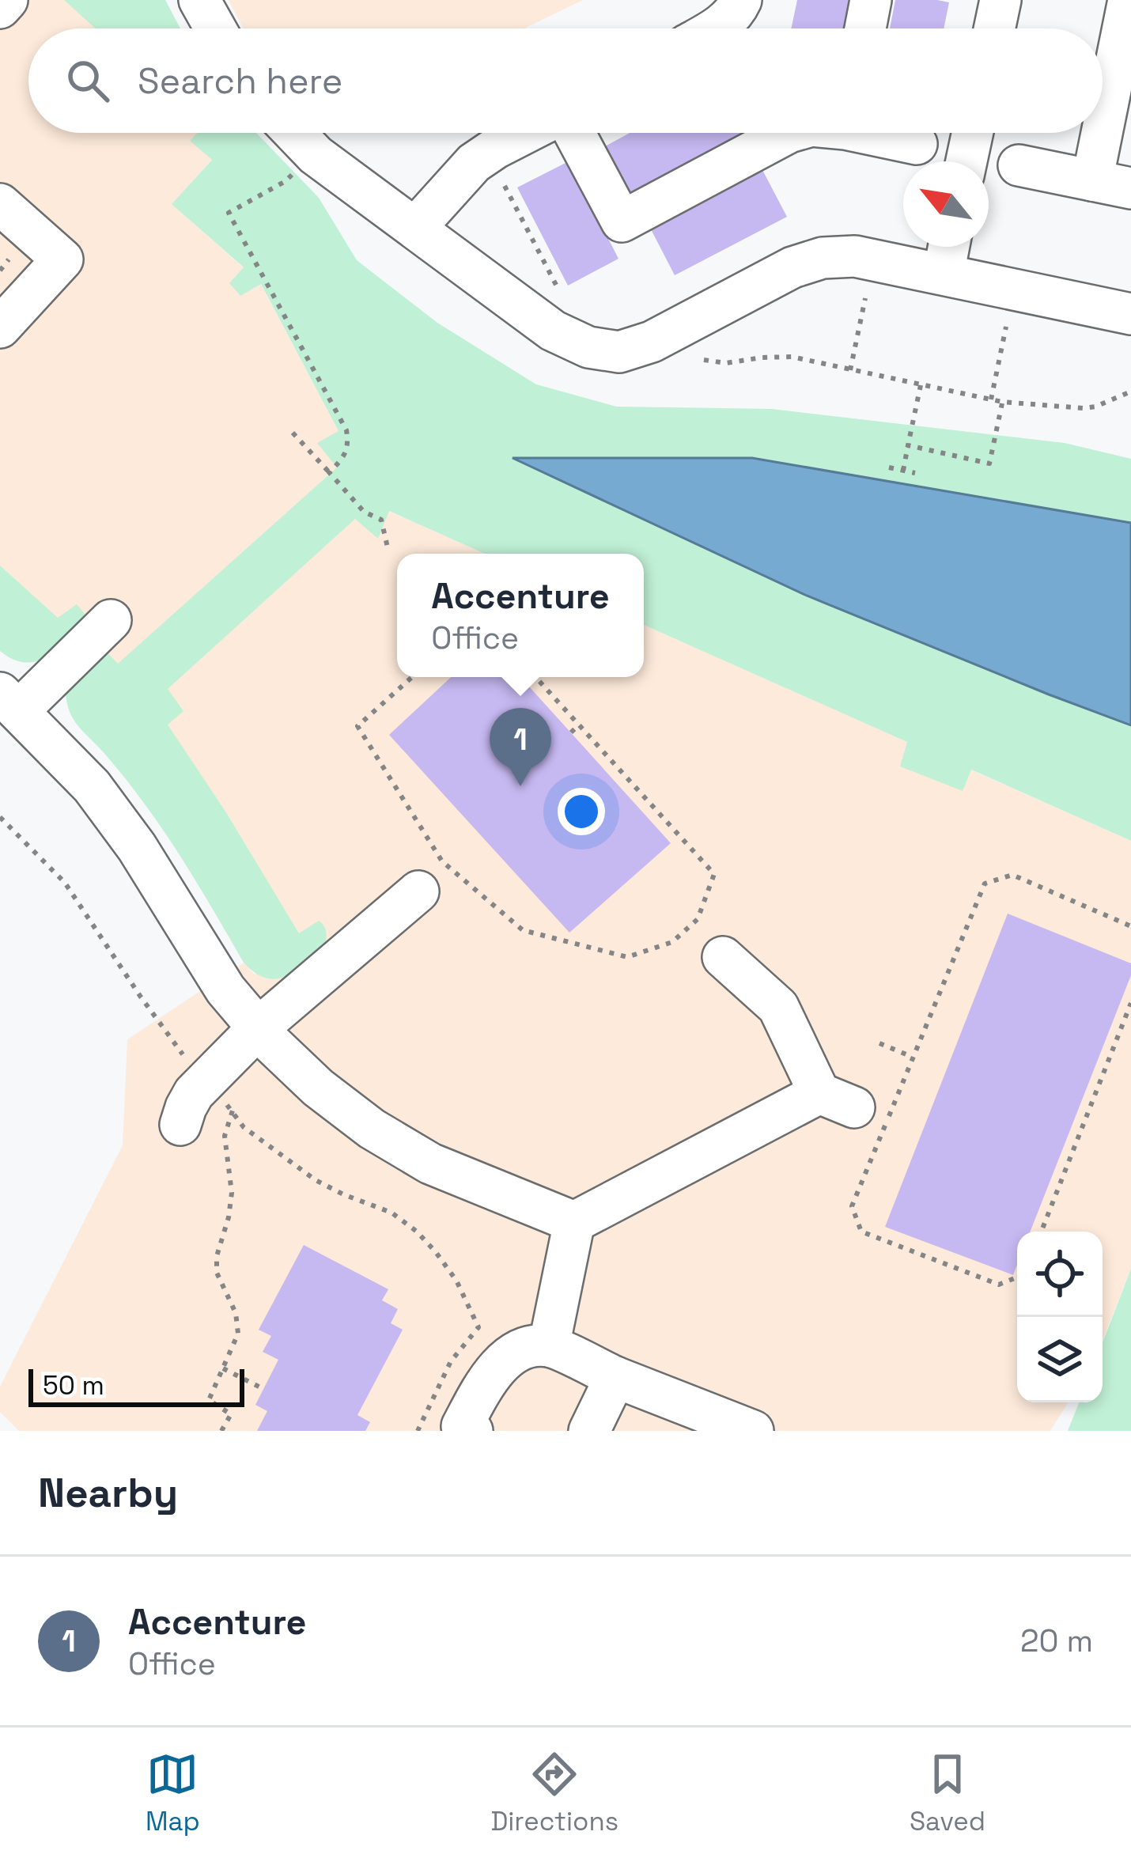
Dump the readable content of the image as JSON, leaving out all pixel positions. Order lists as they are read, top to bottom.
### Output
{
  "scale_bar": "50 m",
  "north": "top left",
  "page": {
    "search": "Search here",
    "popup": ["Accenture", "Office"],
    "pins": "1",
    "scale": "50 m",
    "heading": "Nearby",
    "list": [
      {
        "mark": "1",
        "name": "Accenture",
        "note": "Office",
        "value": "20 m"
      }
    ],
    "nav": ["Map", "Directions", "Saved"]
  }
}
